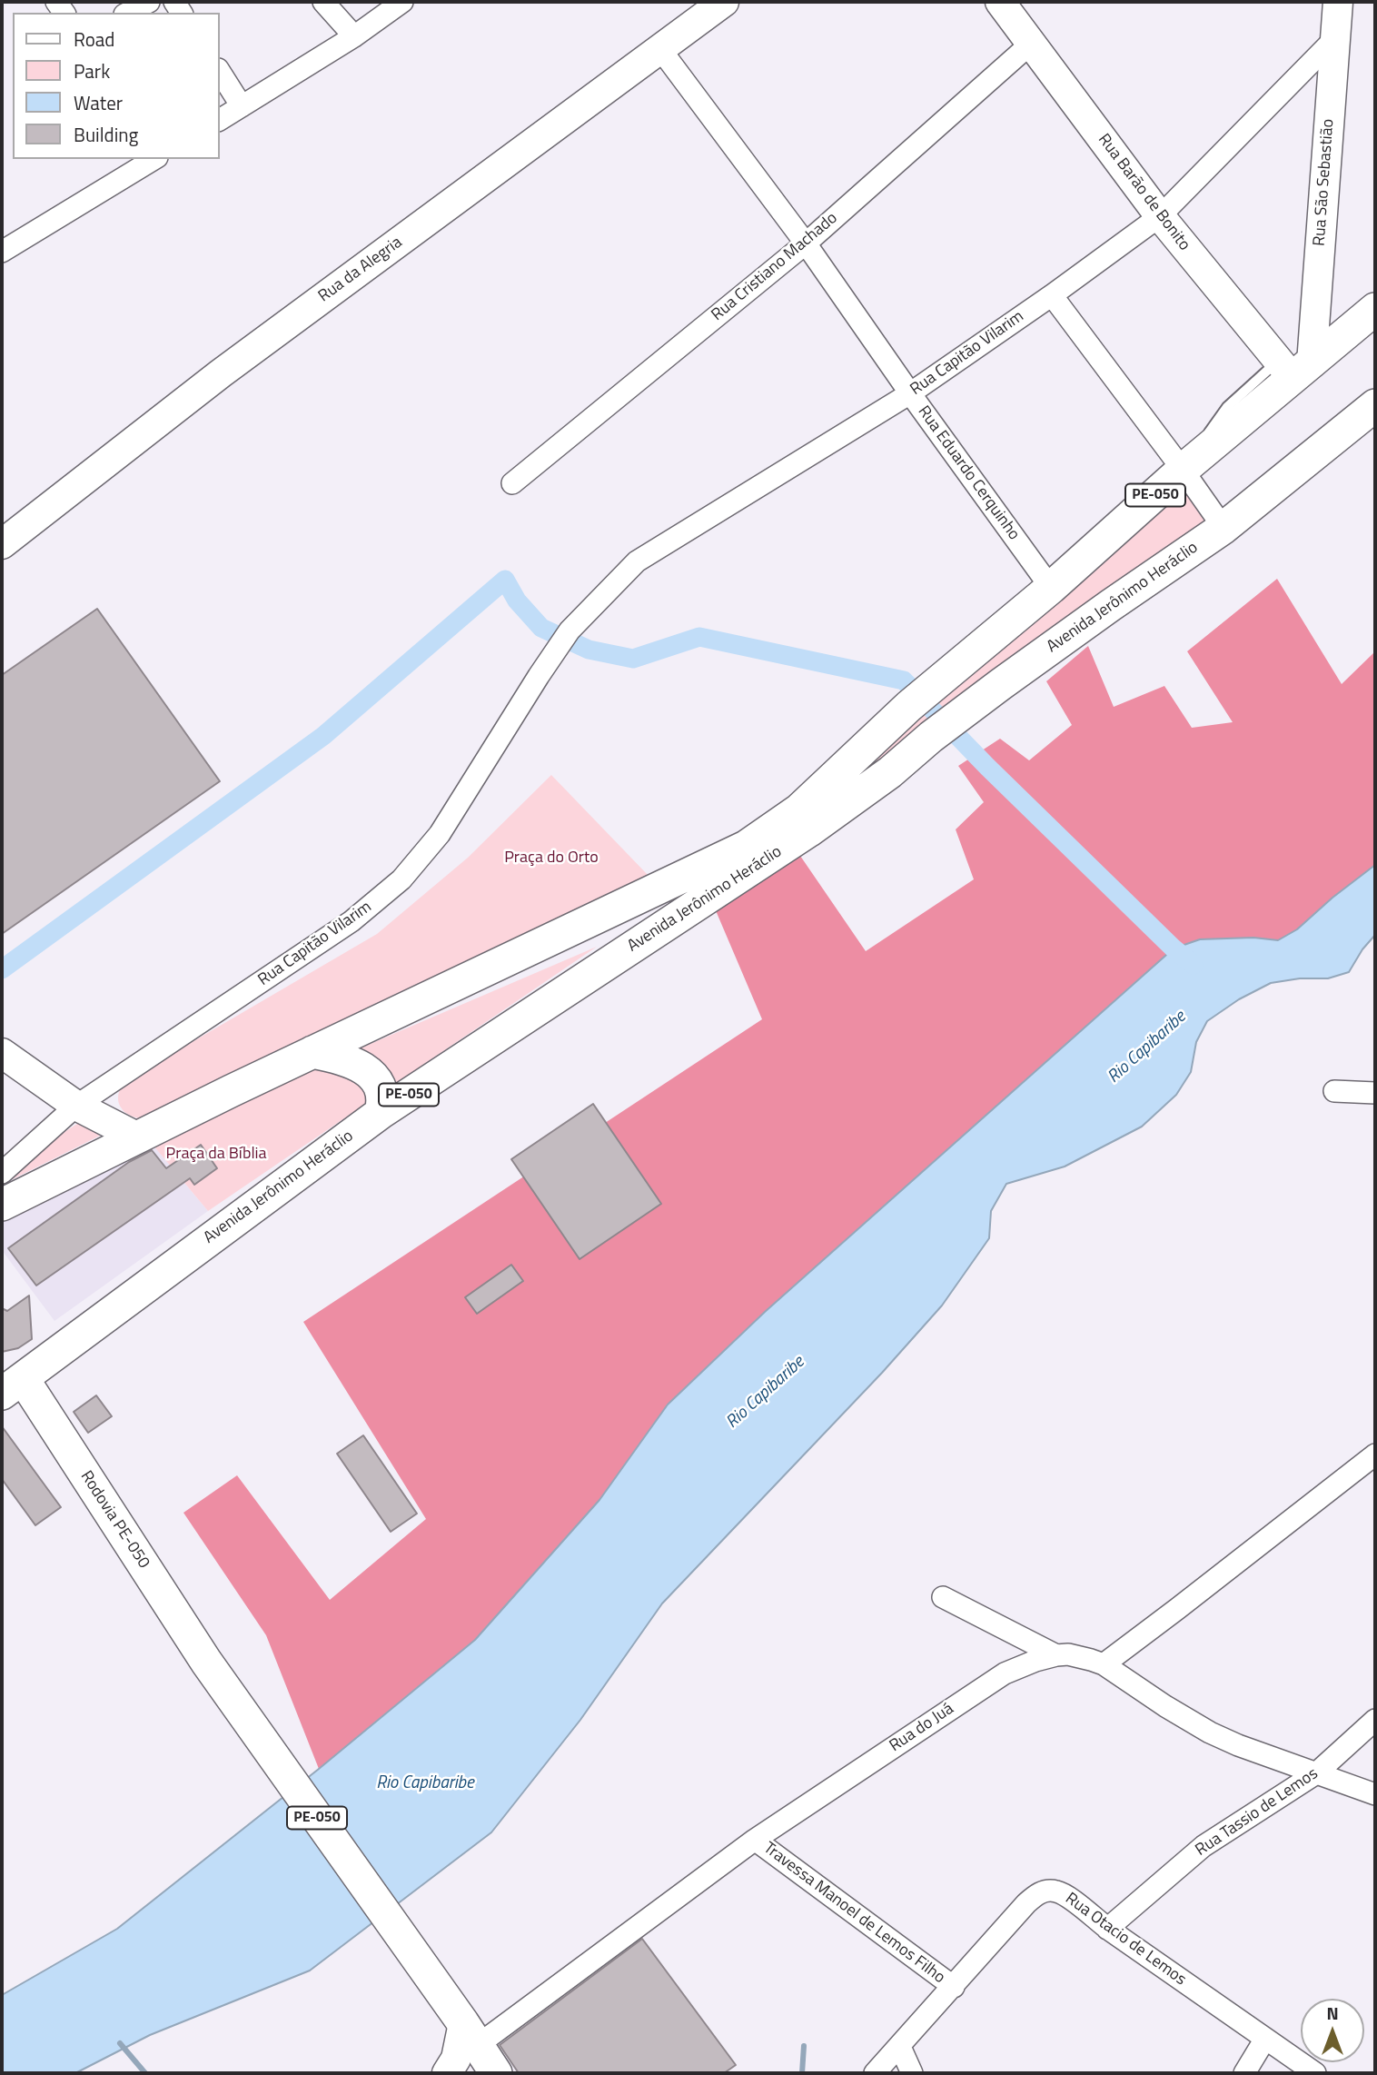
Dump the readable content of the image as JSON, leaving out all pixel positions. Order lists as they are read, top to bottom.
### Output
{
  "streets": {
    "main road": ["PE-050", "Avenida Jerônimo Heráclio", "Rodovia PE-050"],
    "street": [
      "Rua São Sebastião",
      "Rua Barão de Bonito",
      "Rua Cristiano Machado",
      "Rua da Alegria",
      "Rua Capitão Vilarim",
      "Rua Eduardo Cerquinho",
      "Rua do Juá",
      "Rua Tassio de Lemos",
      "Travessa Manoel de Lemos Filho",
      "Rua Otacio de Lemos"
    ]
  },
  "crossings": [
    ["Rua São Sebastião", "Rua Barão de Bonito"],
    ["Rua São Sebastião", "Rua Capitão Vilarim"],
    ["Rua São Sebastião", "Avenida Jerônimo Heráclio"],
    ["Rua Barão de Bonito", "Rua Cristiano Machado"],
    ["Rua Barão de Bonito", "Rua Capitão Vilarim"],
    ["Rua Barão de Bonito", "Avenida Jerônimo Heráclio"],
    ["Rua Cristiano Machado", "Rua Eduardo Cerquinho"],
    ["Rua da Alegria", "Rua Eduardo Cerquinho"],
    ["Rua Capitão Vilarim", "Rua Eduardo Cerquinho"],
    ["Rua Eduardo Cerquinho", "Avenida Jerônimo Heráclio"],
    ["PE-050", "Rodovia PE-050"],
    ["PE-050", "Rua do Juá"],
    ["Avenida Jerônimo Heráclio", "Rodovia PE-050"],
    ["Rodovia PE-050", "Rua do Juá"],
    ["Rua do Juá", "Rua Tassio de Lemos"],
    ["Rua do Juá", "Travessa Manoel de Lemos Filho"],
    ["Rua Tassio de Lemos", "Rua Otacio de Lemos"],
    ["Travessa Manoel de Lemos Filho", "Rua Otacio de Lemos"]
  ],
  "water": ["Rio Capibaribe"],
  "parks": ["Praça do Orto", "Praça da Bíblia"],
  "legend": [
    "Road",
    "Park",
    "Water",
    "Building"
  ],
  "north": "top"
}
